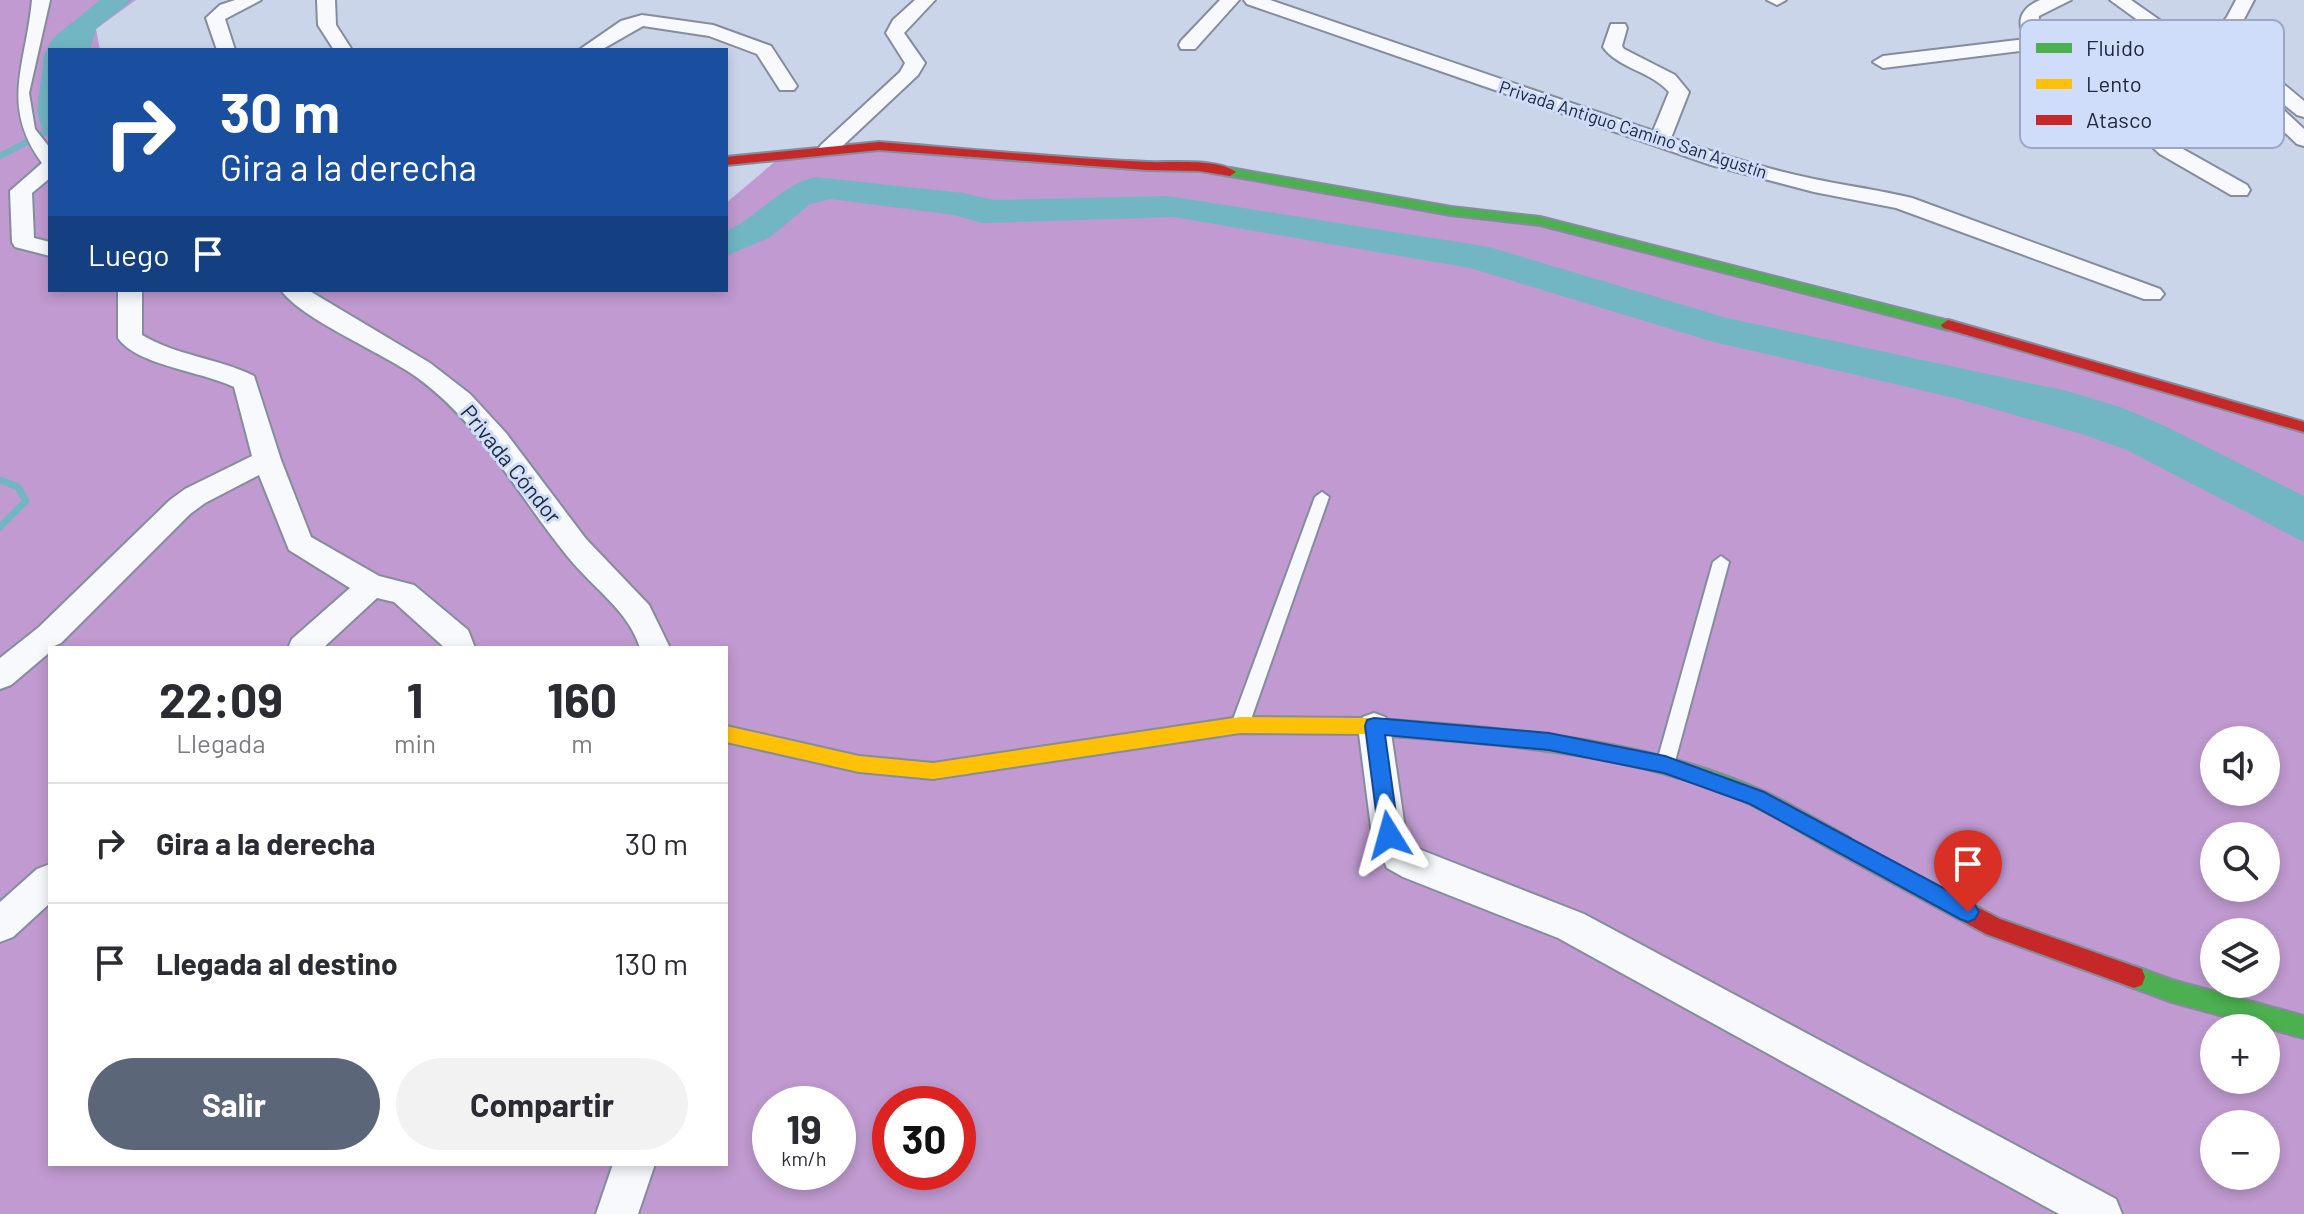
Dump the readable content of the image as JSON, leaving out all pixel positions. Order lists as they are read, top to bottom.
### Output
{
  "streets": {
    "street": ["Privada Antiguo Camino San Agustín", "Privada Cóndor"]
  },
  "legend": ["Fluido", "Lento", "Atasco"],
  "page": {
    "turn": ["30 m", "Gira a la derecha"],
    "then": "Luego",
    "eta": [
      "22:09",
      "Llegada",
      "1",
      "min",
      "160",
      "m"
    ],
    "map_buttons": ["+", "−"],
    "list": [
      {
        "name": "Gira a la derecha",
        "value": "30 m"
      },
      {
        "name": "Llegada al destino",
        "value": "130 m"
      }
    ],
    "buttons": ["Salir", "Compartir"],
    "speed": "19 km/h",
    "limit": "30"
  }
}
